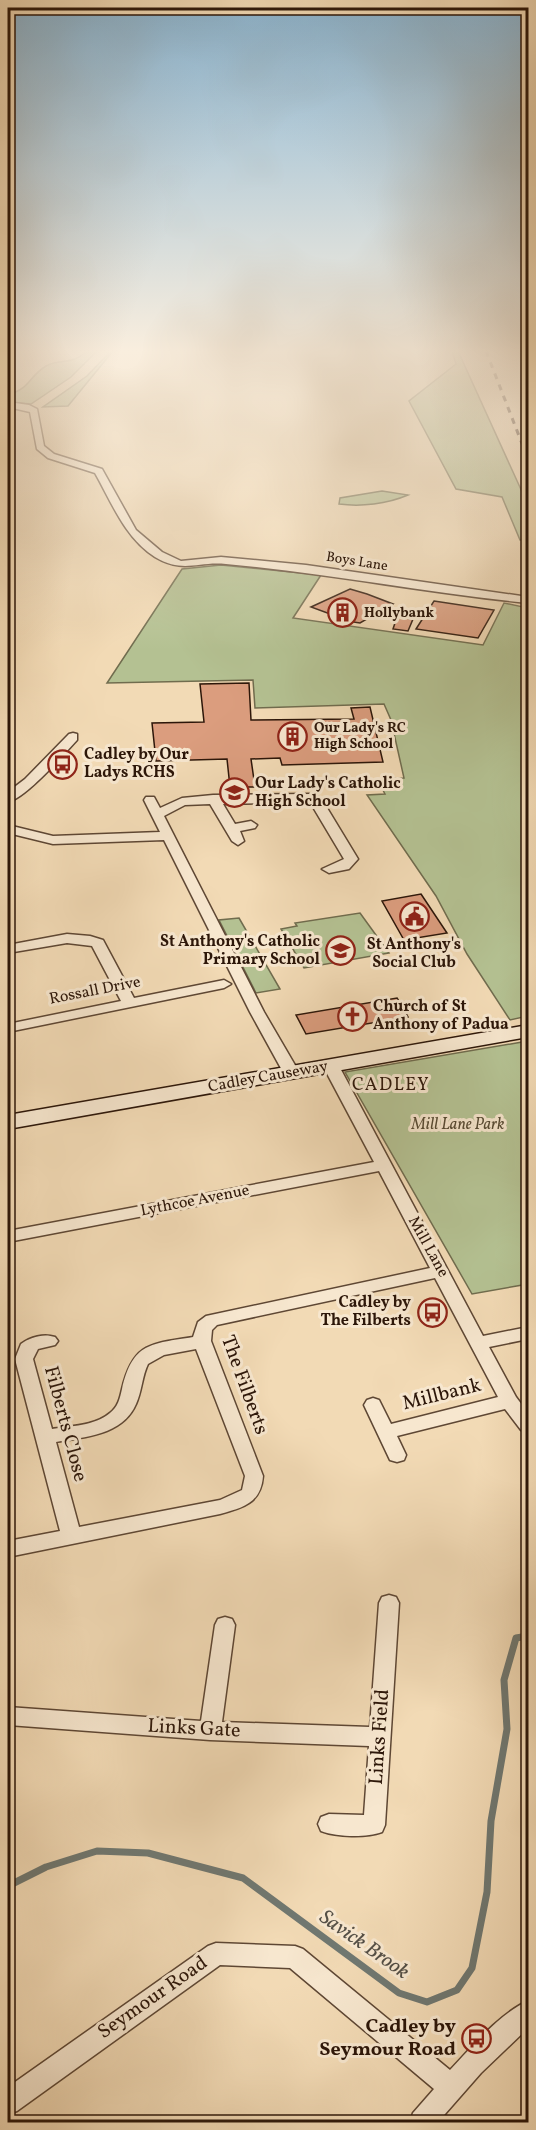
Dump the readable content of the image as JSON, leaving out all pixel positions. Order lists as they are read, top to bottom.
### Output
{
  "streets": {
    "street": [
      "Boys Lane",
      "Rossall Drive",
      "Cadley Causeway",
      "Lythcoe Avenue",
      "Mill Lane",
      "The Filberts",
      "Millbank",
      "Filberts Close",
      "Links Gate",
      "Links Field",
      "Seymour Road"
    ]
  },
  "crossings": [
    ["Cadley Causeway", "Mill Lane"],
    ["Lythcoe Avenue", "Mill Lane"],
    ["Mill Lane", "The Filberts"],
    ["Mill Lane", "Millbank"],
    ["The Filberts", "Filberts Close"],
    ["Links Gate", "Links Field"]
  ],
  "districts": ["CADLEY"],
  "water": ["Savick Brook"],
  "parks": ["Mill Lane Park"],
  "places": {
    "building": ["Hollybank", "Our Lady's RC High School"],
    "bus stop": ["Cadley by Our Ladys RCHS", "Cadley by The Filberts", "Cadley by Seymour Road"],
    "school or university": ["Our Lady's Catholic High School", "St Anthony's Catholic Primary School"],
    "public building": ["St Anthony's Social Club"],
    "church": ["Church of St Anthony of Padua"]
  }
}
